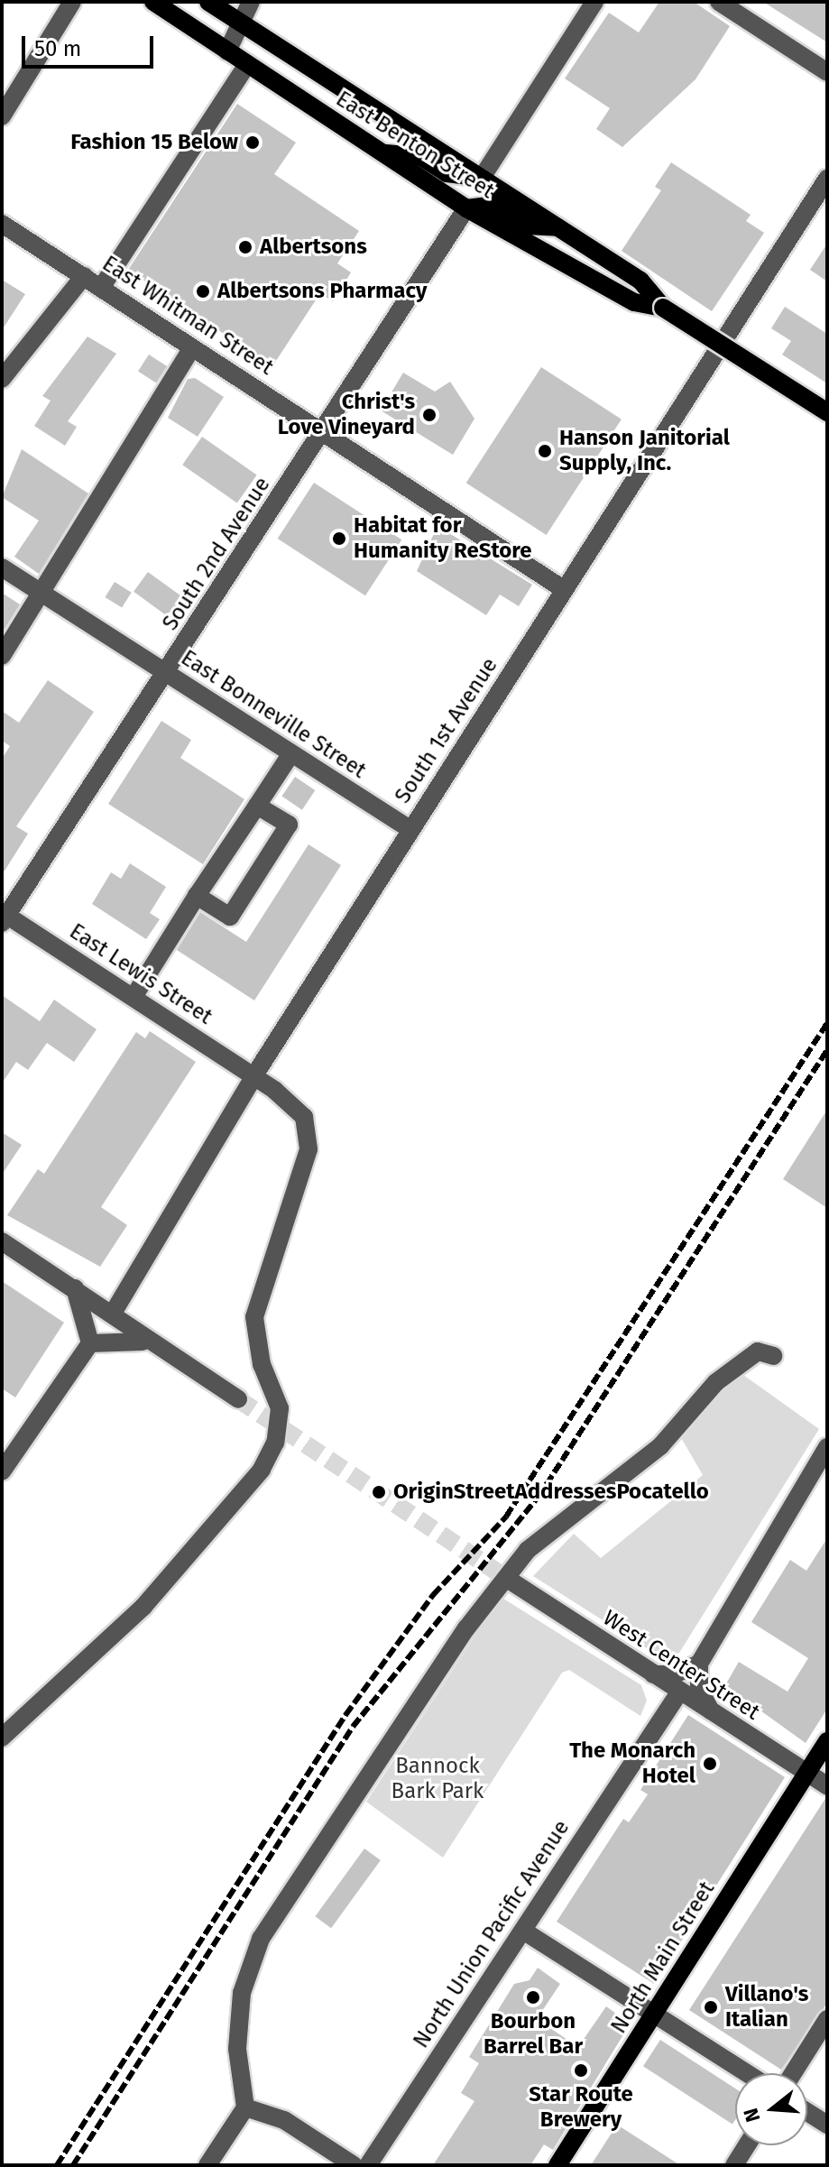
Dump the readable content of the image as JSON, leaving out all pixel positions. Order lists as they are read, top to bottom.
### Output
{
  "streets": {
    "main road": ["East Benton Street", "North Main Street"],
    "street": [
      "East Whitman Street",
      "South 2nd Avenue",
      "East Bonneville Street",
      "South 1st Avenue",
      "East Lewis Street",
      "West Center Street",
      "North Union Pacific Avenue"
    ]
  },
  "crossings": [
    ["East Benton Street", "South 2nd Avenue"],
    ["East Whitman Street", "South 2nd Avenue"],
    ["East Whitman Street", "South 1st Avenue"],
    ["South 2nd Avenue", "East Bonneville Street"],
    ["South 2nd Avenue", "East Lewis Street"],
    ["East Bonneville Street", "South 1st Avenue"],
    ["South 1st Avenue", "East Lewis Street"],
    ["West Center Street", "North Union Pacific Avenue"],
    ["West Center Street", "North Main Street"]
  ],
  "parks": ["Bannock Bark Park"],
  "places": [
    "Fashion 15 Below",
    "Albertsons",
    "Albertsons Pharmacy",
    "Christ's Love Vineyard",
    "Hanson Janitorial Supply, Inc.",
    "Habitat for Humanity ReStore",
    "OriginStreetAddressesPocatello",
    "The Monarch Hotel",
    "Bourbon Barrel Bar",
    "Villano's Italian",
    "Star Route Brewery"
  ],
  "scale_bar": "50 m",
  "north": "left"
}
